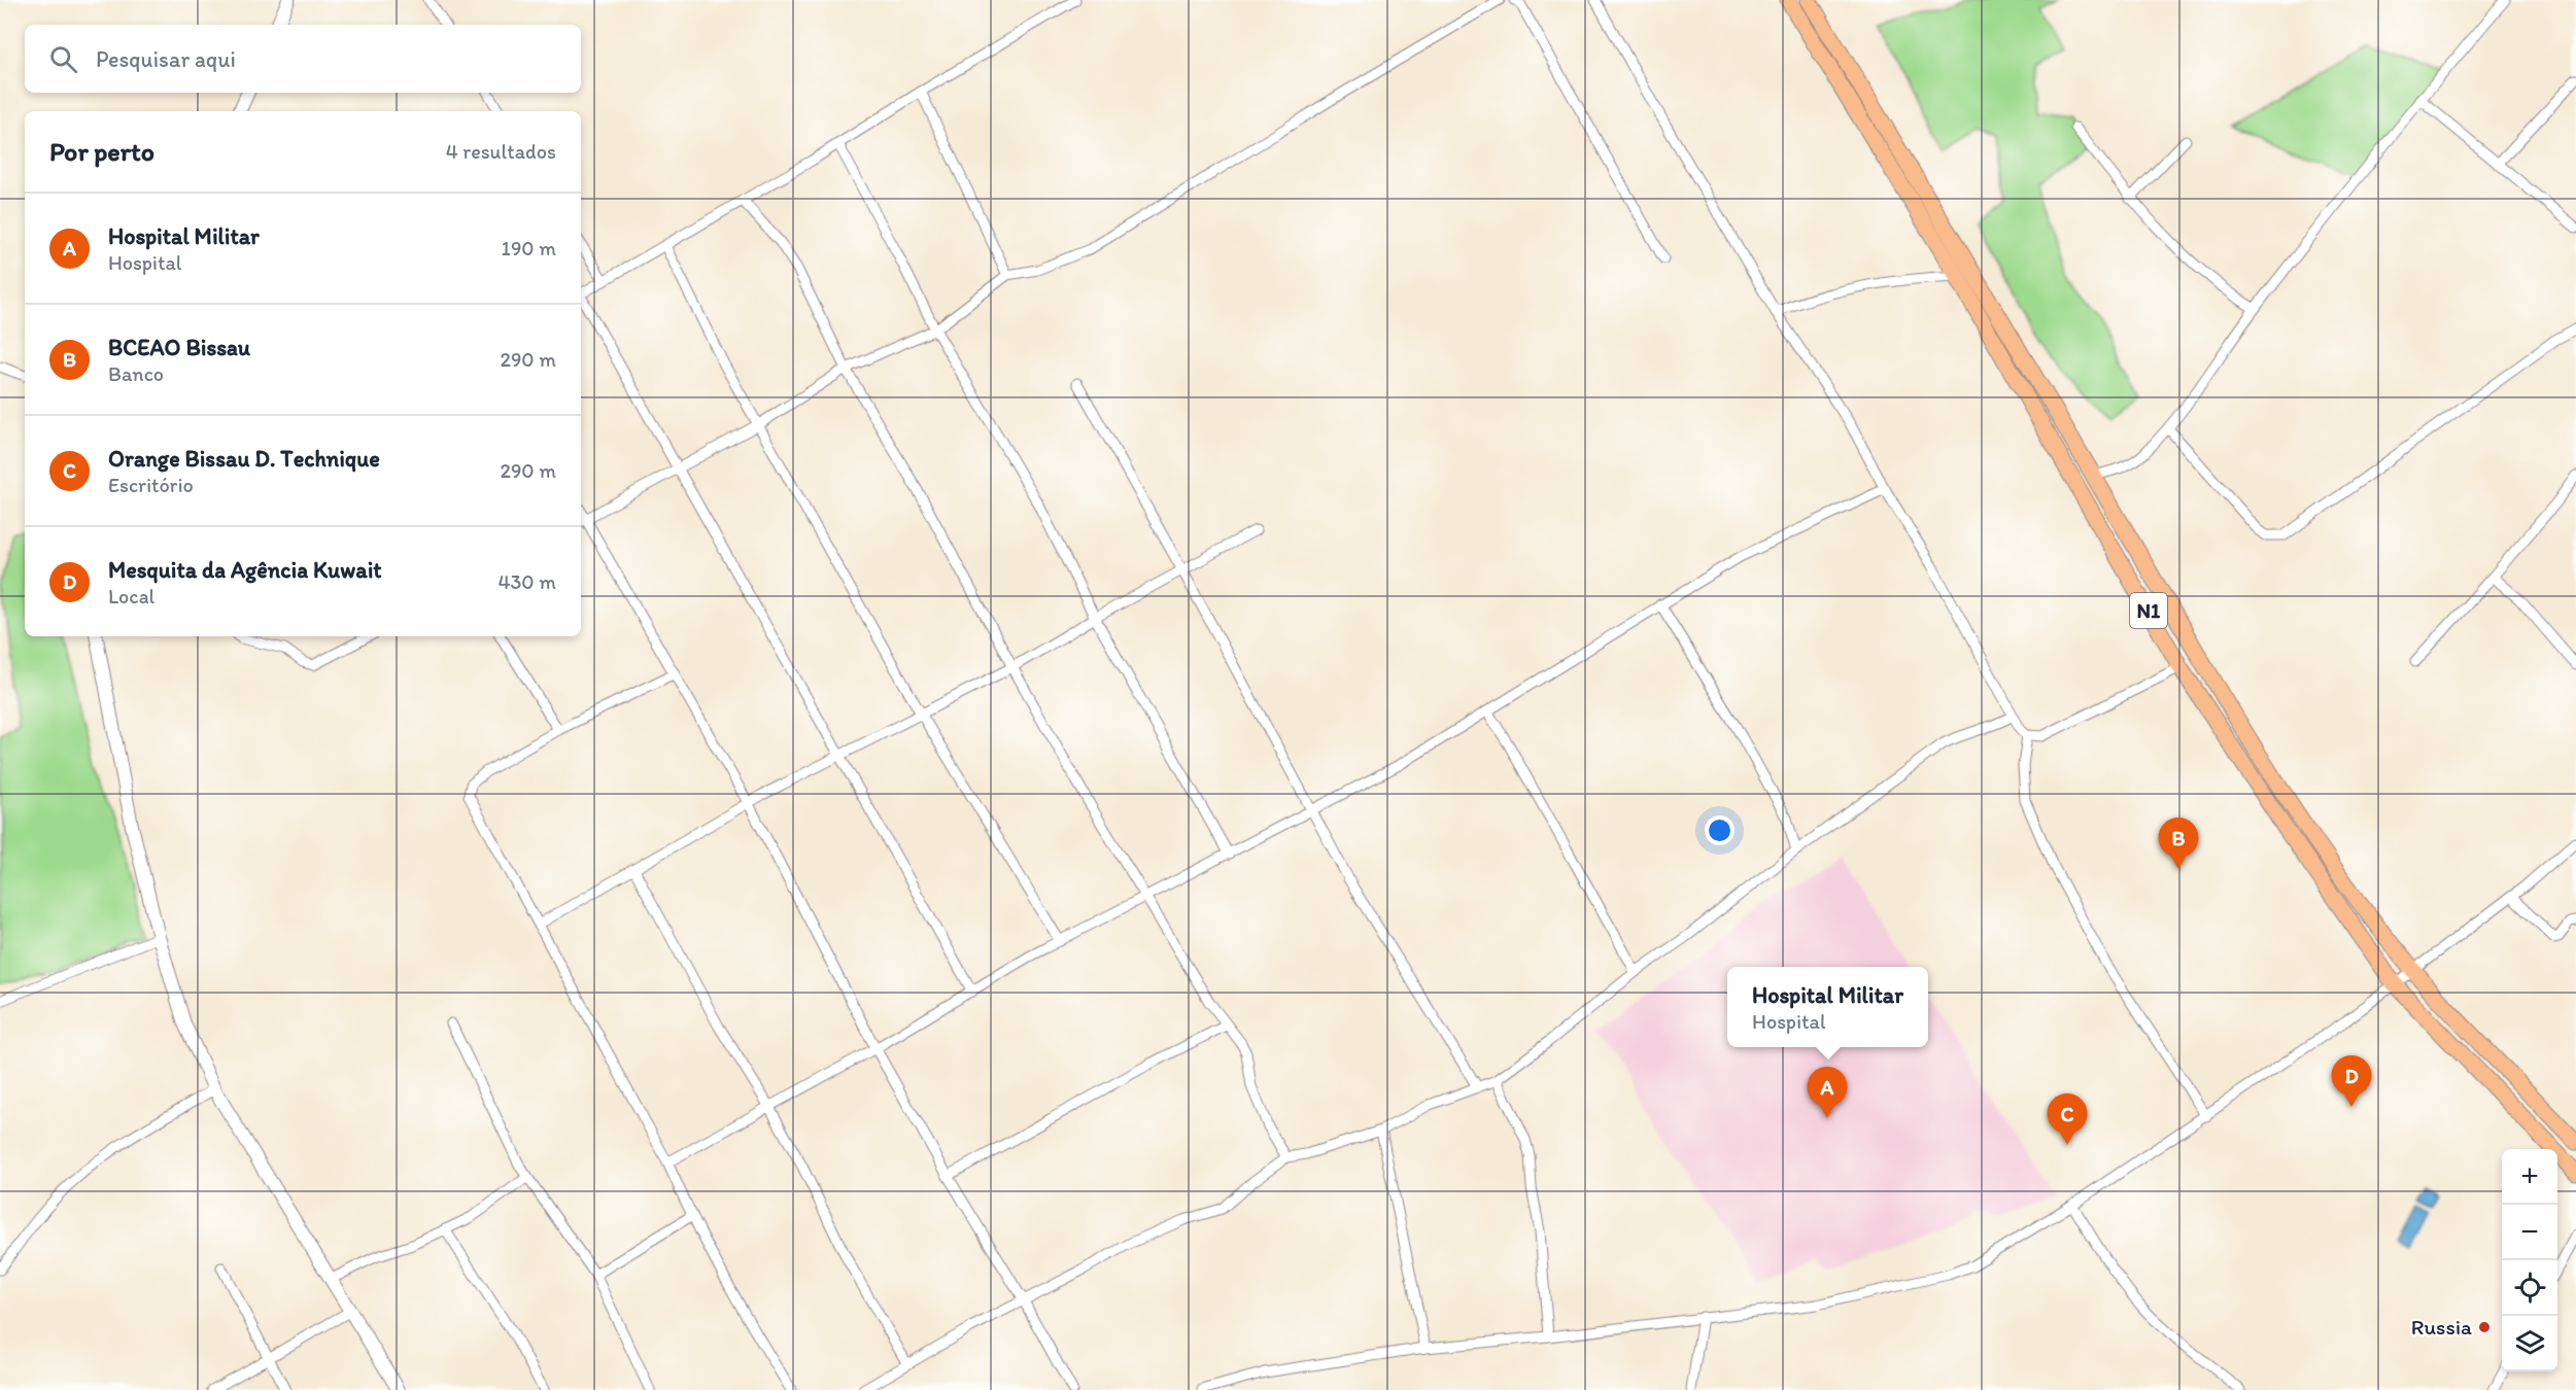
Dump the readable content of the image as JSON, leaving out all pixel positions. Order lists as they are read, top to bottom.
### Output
{
  "streets": {
    "main road": ["N1"]
  },
  "places": ["Russia"],
  "page": {
    "search": "Pesquisar aqui",
    "heading": ["Por perto", "4 resultados"],
    "list": [
      {
        "mark": "A",
        "name": "Hospital Militar",
        "note": "Hospital",
        "value": "190 m"
      },
      {
        "mark": "B",
        "name": "BCEAO Bissau",
        "note": "Banco",
        "value": "290 m"
      },
      {
        "mark": "C",
        "name": "Orange Bissau D. Technique",
        "note": "Escritório",
        "value": "290 m"
      },
      {
        "mark": "D",
        "name": "Mesquita da Agência Kuwait",
        "note": "Local",
        "value": "430 m"
      }
    ],
    "pins": [
      "B",
      "D",
      "A",
      "C"
    ],
    "popup": ["Hospital Militar", "Hospital"],
    "map_buttons": ["+", "−"]
  }
}
